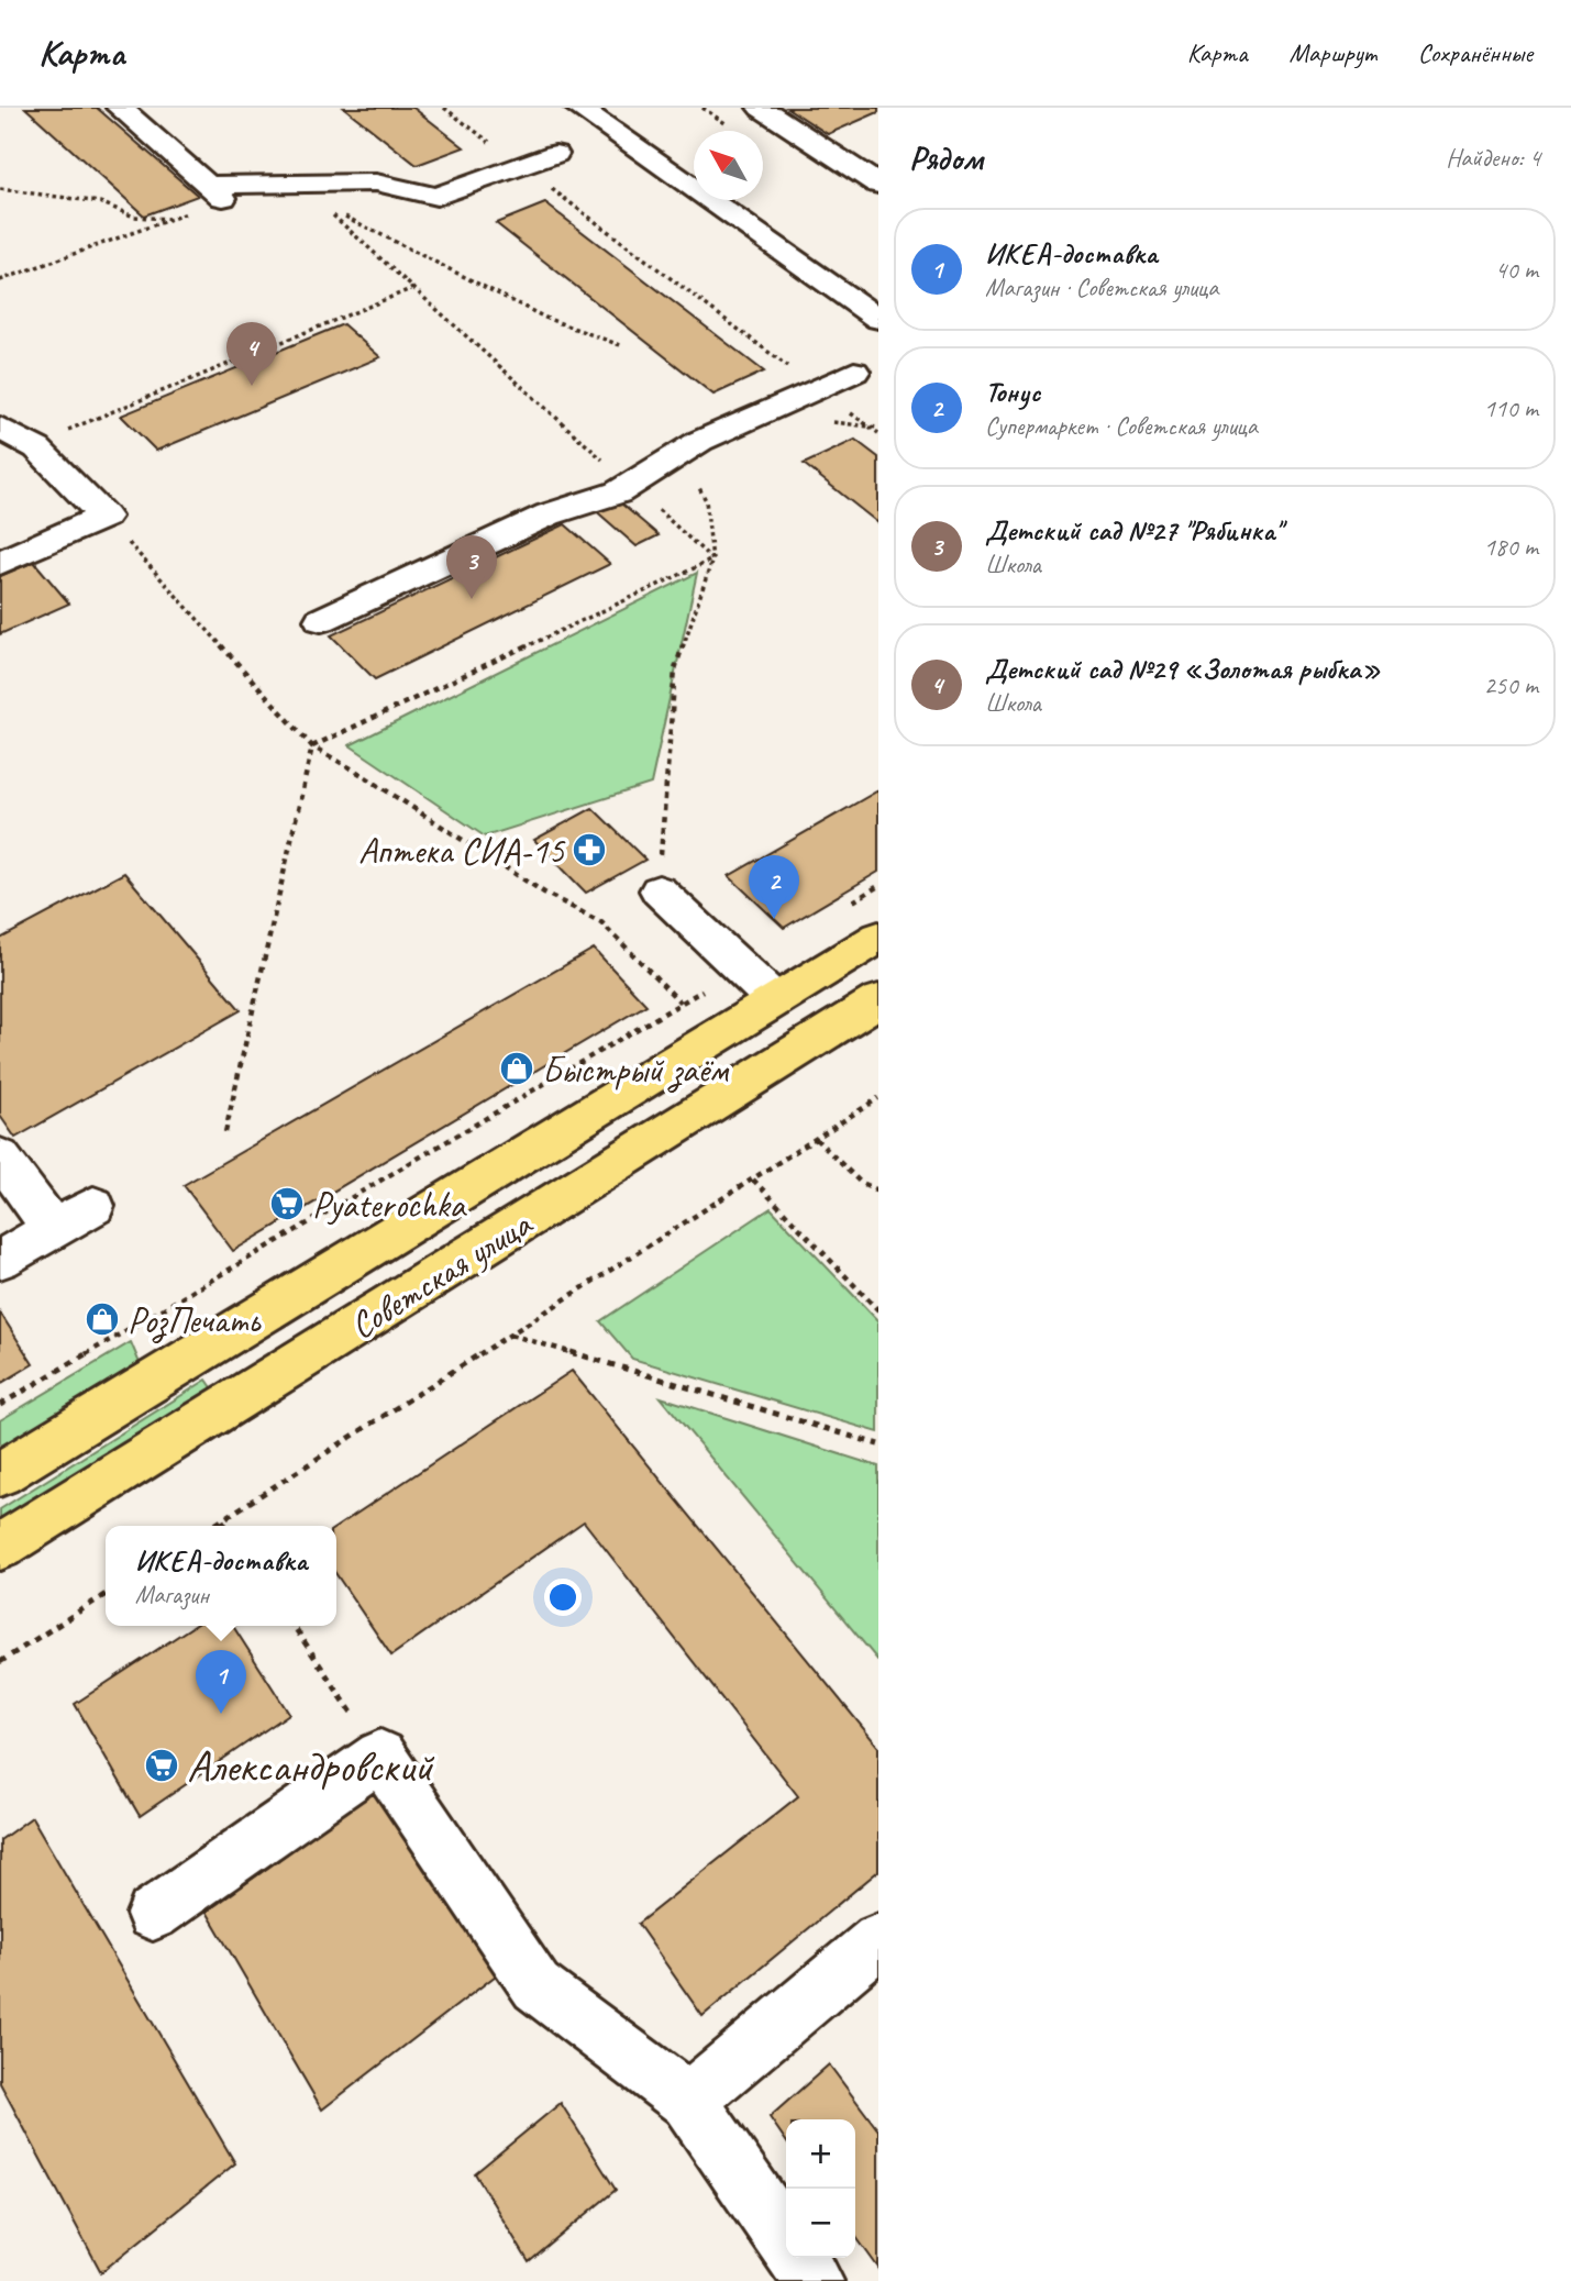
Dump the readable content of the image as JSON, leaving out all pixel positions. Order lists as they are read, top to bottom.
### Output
{
  "streets": {
    "main road": ["Советская улица"]
  },
  "places": {
    "pharmacy": ["Аптека СИА-15"],
    "shop": ["Быстрый заём", "РозПечать"],
    "supermarket": ["Pyaterochka", "Александровский"]
  },
  "north": "top left",
  "page": {
    "header": "Карта",
    "nav": ["Карта", "Маршрут", "Сохранённые"],
    "heading": ["Рядом", "Найдено: 4"],
    "list": [
      {
        "mark": "1",
        "name": "ИКЕА-доставка",
        "note": "Магазин · Советская улица",
        "value": "40 m"
      },
      {
        "mark": "2",
        "name": "Тонус",
        "note": "Супермаркет · Советская улица",
        "value": "110 m"
      },
      {
        "mark": "3",
        "name": "Детский сад №27 \"Рябинка\"",
        "note": "Школа",
        "value": "180 m"
      },
      {
        "mark": "4",
        "name": "Детский сад №29 «Золотая рыбка»",
        "note": "Школа",
        "value": "250 m"
      }
    ],
    "pins": [
      "4",
      "3",
      "2",
      "1"
    ],
    "popup": ["ИКЕА-доставка", "Магазин"],
    "map_buttons": ["+", "−"]
  }
}
